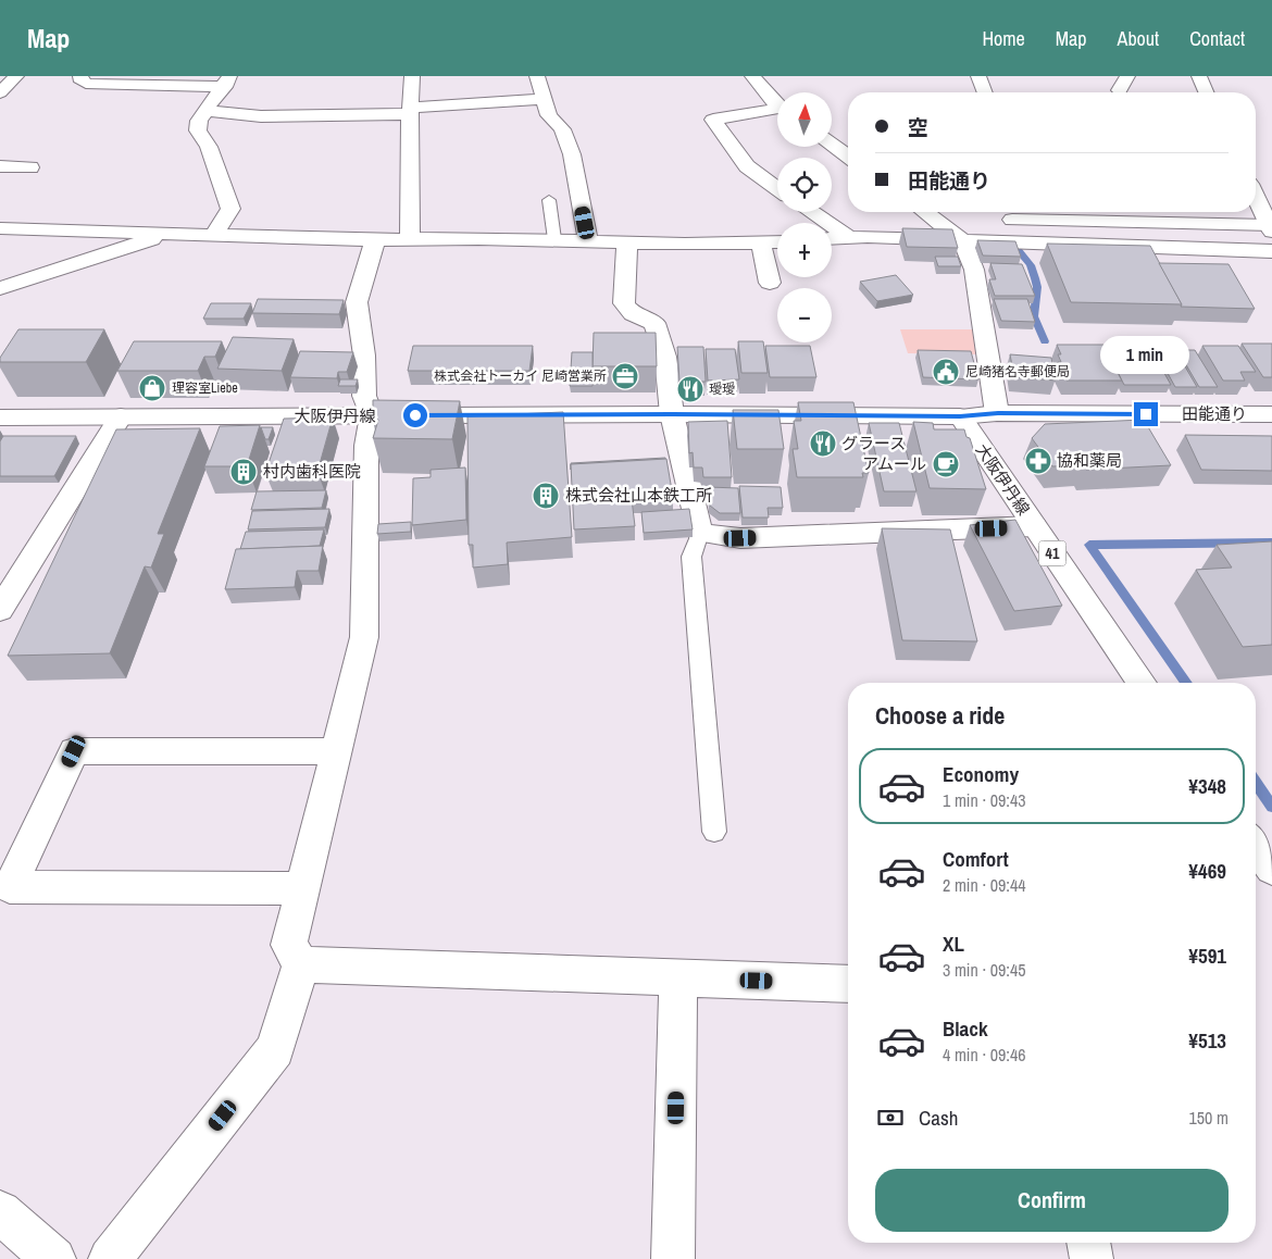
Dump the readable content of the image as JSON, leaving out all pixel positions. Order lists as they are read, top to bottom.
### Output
{
  "streets": {
    "street": ["田能通り", "大阪伊丹線", "41"]
  },
  "crossings": [
    ["田能通り", "大阪伊丹線"]
  ],
  "places": {
    "public building": ["尼崎猪名寺郵便局"],
    "office": ["株式会社トーカイ 尼崎営業所"],
    "shop": ["理容室Liebe"],
    "restaurant": ["璦璦", "グラース"],
    "pharmacy": ["協和薬局"],
    "cafe": ["アムール"],
    "building": ["村内歯科医院", "株式会社山本鉄工所"]
  },
  "north": "top",
  "page": {
    "header": "Map",
    "nav": [
      "Home",
      "Map",
      "About",
      "Contact"
    ],
    "map_buttons": ["+", "−"],
    "banner": ["空", "田能通り"],
    "bubble": "1 min",
    "heading": "Choose a ride",
    "list": [
      {
        "name": "Economy",
        "note": "1 min · 09:43",
        "value": "¥348"
      },
      {
        "name": "Comfort",
        "note": "2 min · 09:44",
        "value": "¥469"
      },
      {
        "name": "XL",
        "note": "3 min · 09:45",
        "value": "¥591"
      },
      {
        "name": "Black",
        "note": "4 min · 09:46",
        "value": "¥513"
      }
    ],
    "pay": ["Cash", "150 m"],
    "buttons": "Confirm"
  }
}
